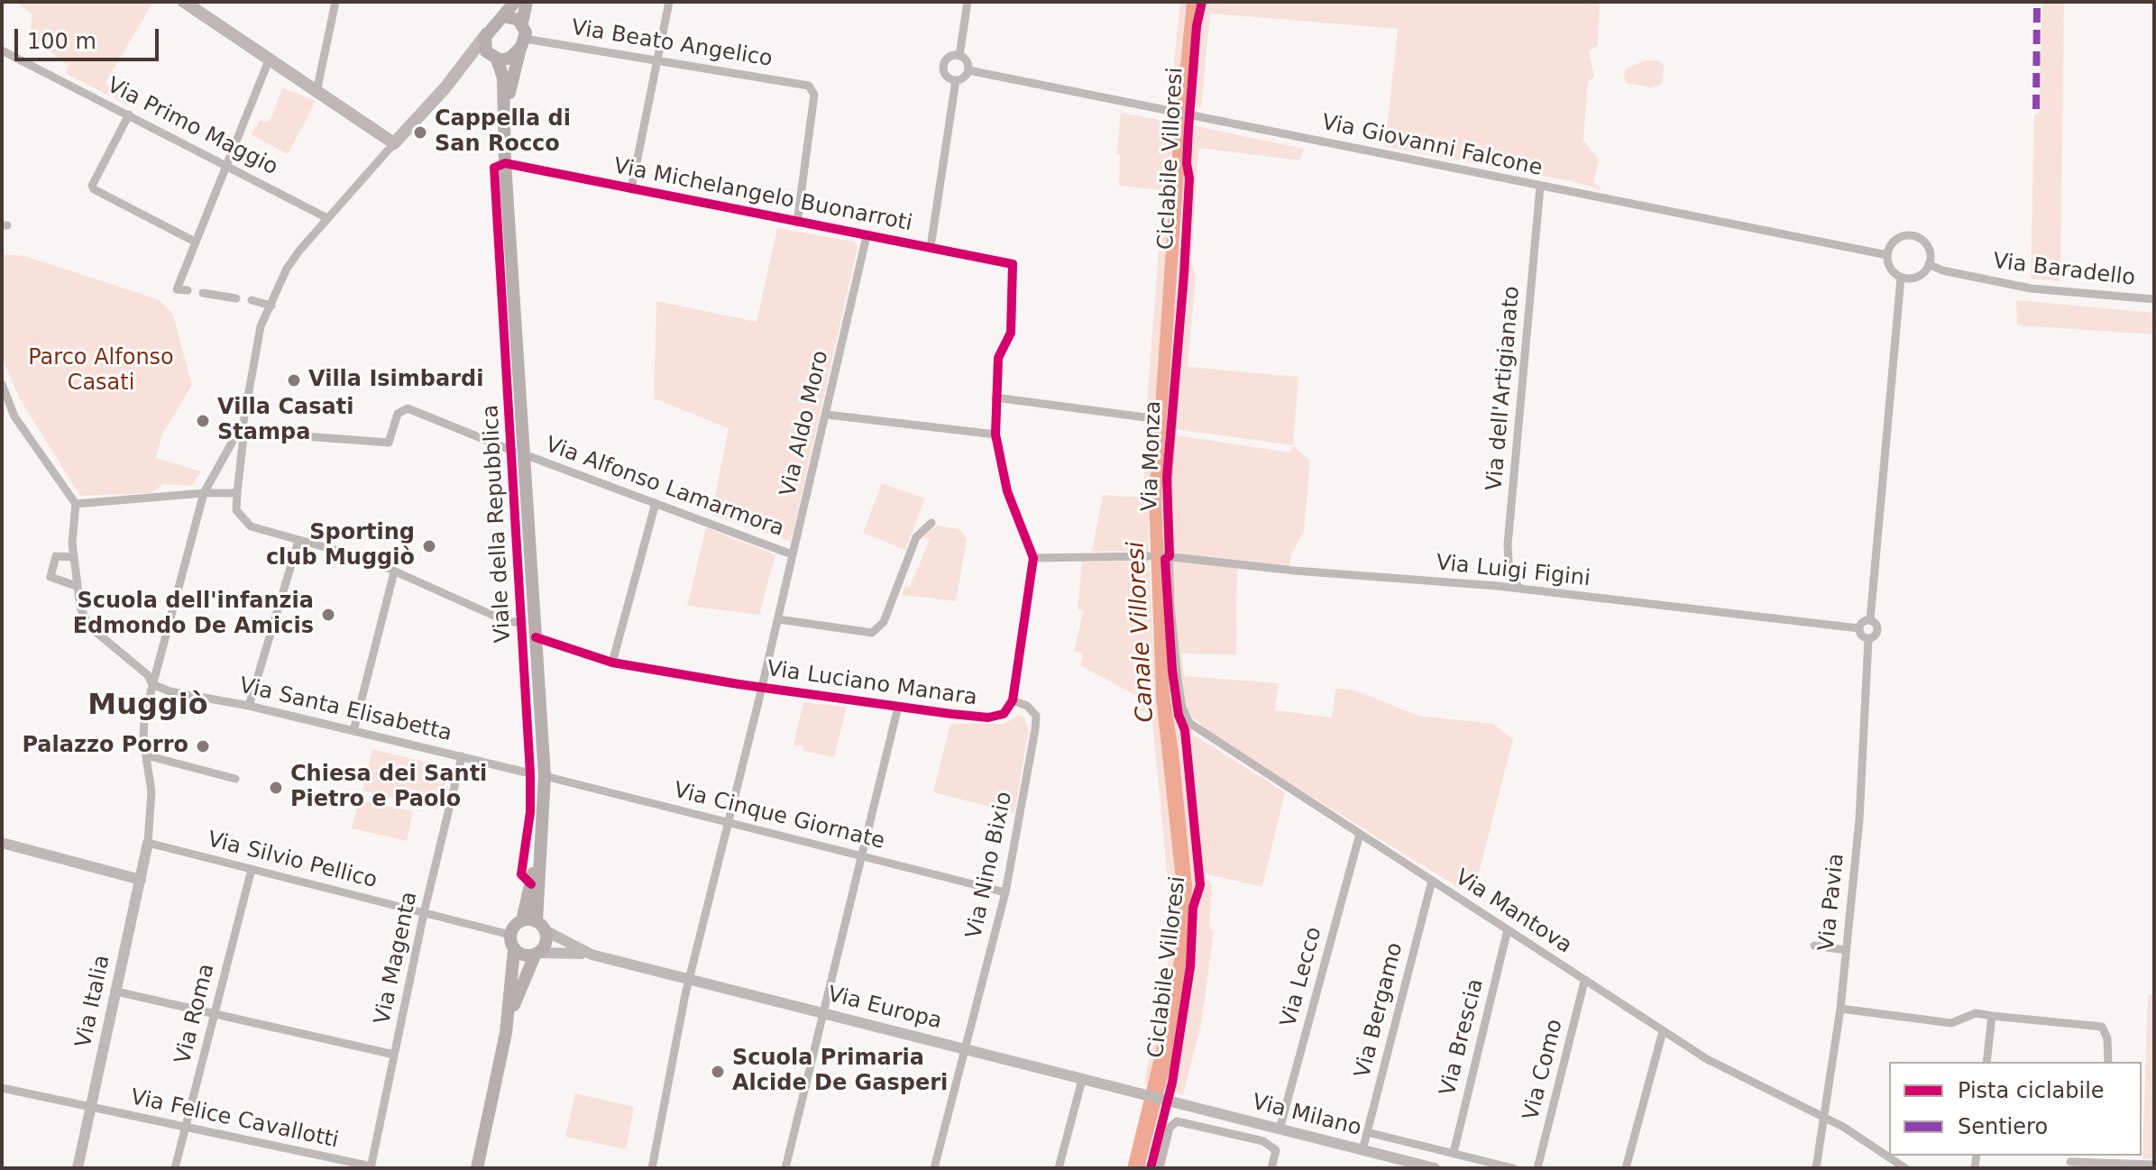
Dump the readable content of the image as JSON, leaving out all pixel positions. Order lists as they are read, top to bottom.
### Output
{
  "streets": {
    "main road": ["Viale della Repubblica"],
    "street": [
      "Via Beato Angelico",
      "Via Primo Maggio",
      "Via Giovanni Falcone",
      "Via Michelangelo Buonarroti",
      "Via Baradello",
      "Via dell'Artigianato",
      "Via Aldo Moro",
      "Via Monza",
      "Via Alfonso Lamarmora",
      "Via Luigi Figini",
      "Via Luciano Manara",
      "Via Santa Elisabetta",
      "Via Cinque Giornate",
      "Via Silvio Pellico",
      "Via Nino Bixio",
      "Via Pavia",
      "Via Mantova",
      "Via Magenta",
      "Via Lecco",
      "Via Italia",
      "Via Europa",
      "Via Bergamo",
      "Via Roma",
      "Via Brescia",
      "Via Como",
      "Via Milano",
      "Via Felice Cavallotti"
    ],
    "cycle path": ["Ciclabile Villoresi"]
  },
  "crossings": [
    ["Via Beato Angelico", "Via Michelangelo Buonarroti"],
    ["Via Beato Angelico", "Viale della Repubblica"],
    ["Via Giovanni Falcone", "Via Baradello"],
    ["Via Giovanni Falcone", "Via dell'Artigianato"],
    ["Via Michelangelo Buonarroti", "Via Aldo Moro"],
    ["Via Michelangelo Buonarroti", "Viale della Repubblica"],
    ["Via dell'Artigianato", "Via Luigi Figini"],
    ["Via Aldo Moro", "Via Alfonso Lamarmora"],
    ["Via Aldo Moro", "Via Luciano Manara"],
    ["Via Aldo Moro", "Via Cinque Giornate"],
    ["Via Aldo Moro", "Via Europa"],
    ["Via Monza", "Via Luigi Figini"],
    ["Via Monza", "Via Mantova"],
    ["Via Alfonso Lamarmora", "Viale della Repubblica"],
    ["Viale della Repubblica", "Via Luciano Manara"],
    ["Viale della Repubblica", "Via Santa Elisabetta"],
    ["Viale della Repubblica", "Via Cinque Giornate"],
    ["Viale della Repubblica", "Via Silvio Pellico"],
    ["Viale della Repubblica", "Via Europa"],
    ["Via Luigi Figini", "Via Pavia"],
    ["Via Luciano Manara", "Via Nino Bixio"],
    ["Via Santa Elisabetta", "Via Magenta"],
    ["Via Cinque Giornate", "Via Nino Bixio"],
    ["Via Silvio Pellico", "Via Magenta"],
    ["Via Silvio Pellico", "Via Italia"],
    ["Via Silvio Pellico", "Via Europa"],
    ["Via Silvio Pellico", "Via Roma"],
    ["Via Nino Bixio", "Via Europa"],
    ["Via Pavia", "Via Mantova"],
    ["Via Mantova", "Via Lecco"],
    ["Via Mantova", "Via Bergamo"],
    ["Via Mantova", "Via Brescia"],
    ["Via Mantova", "Via Como"],
    ["Via Magenta", "Via Felice Cavallotti"],
    ["Via Lecco", "Via Milano"],
    ["Via Italia", "Via Felice Cavallotti"],
    ["Via Europa", "Via Milano"],
    ["Via Bergamo", "Via Milano"],
    ["Via Roma", "Via Felice Cavallotti"],
    ["Via Brescia", "Via Milano"]
  ],
  "districts": ["Muggiò"],
  "water": ["Canale Villoresi"],
  "parks": ["Parco Alfonso Casati"],
  "places": [
    "Cappella di San Rocco",
    "Villa Isimbardi",
    "Villa Casati Stampa",
    "Sporting club Muggiò",
    "Scuola dell'infanzia Edmondo De Amicis",
    "Palazzo Porro",
    "Chiesa dei Santi Pietro e Paolo",
    "Scuola Primaria Alcide De Gasperi"
  ],
  "legend": ["Pista ciclabile", "Sentiero"],
  "scale_bar": "100 m"
}
